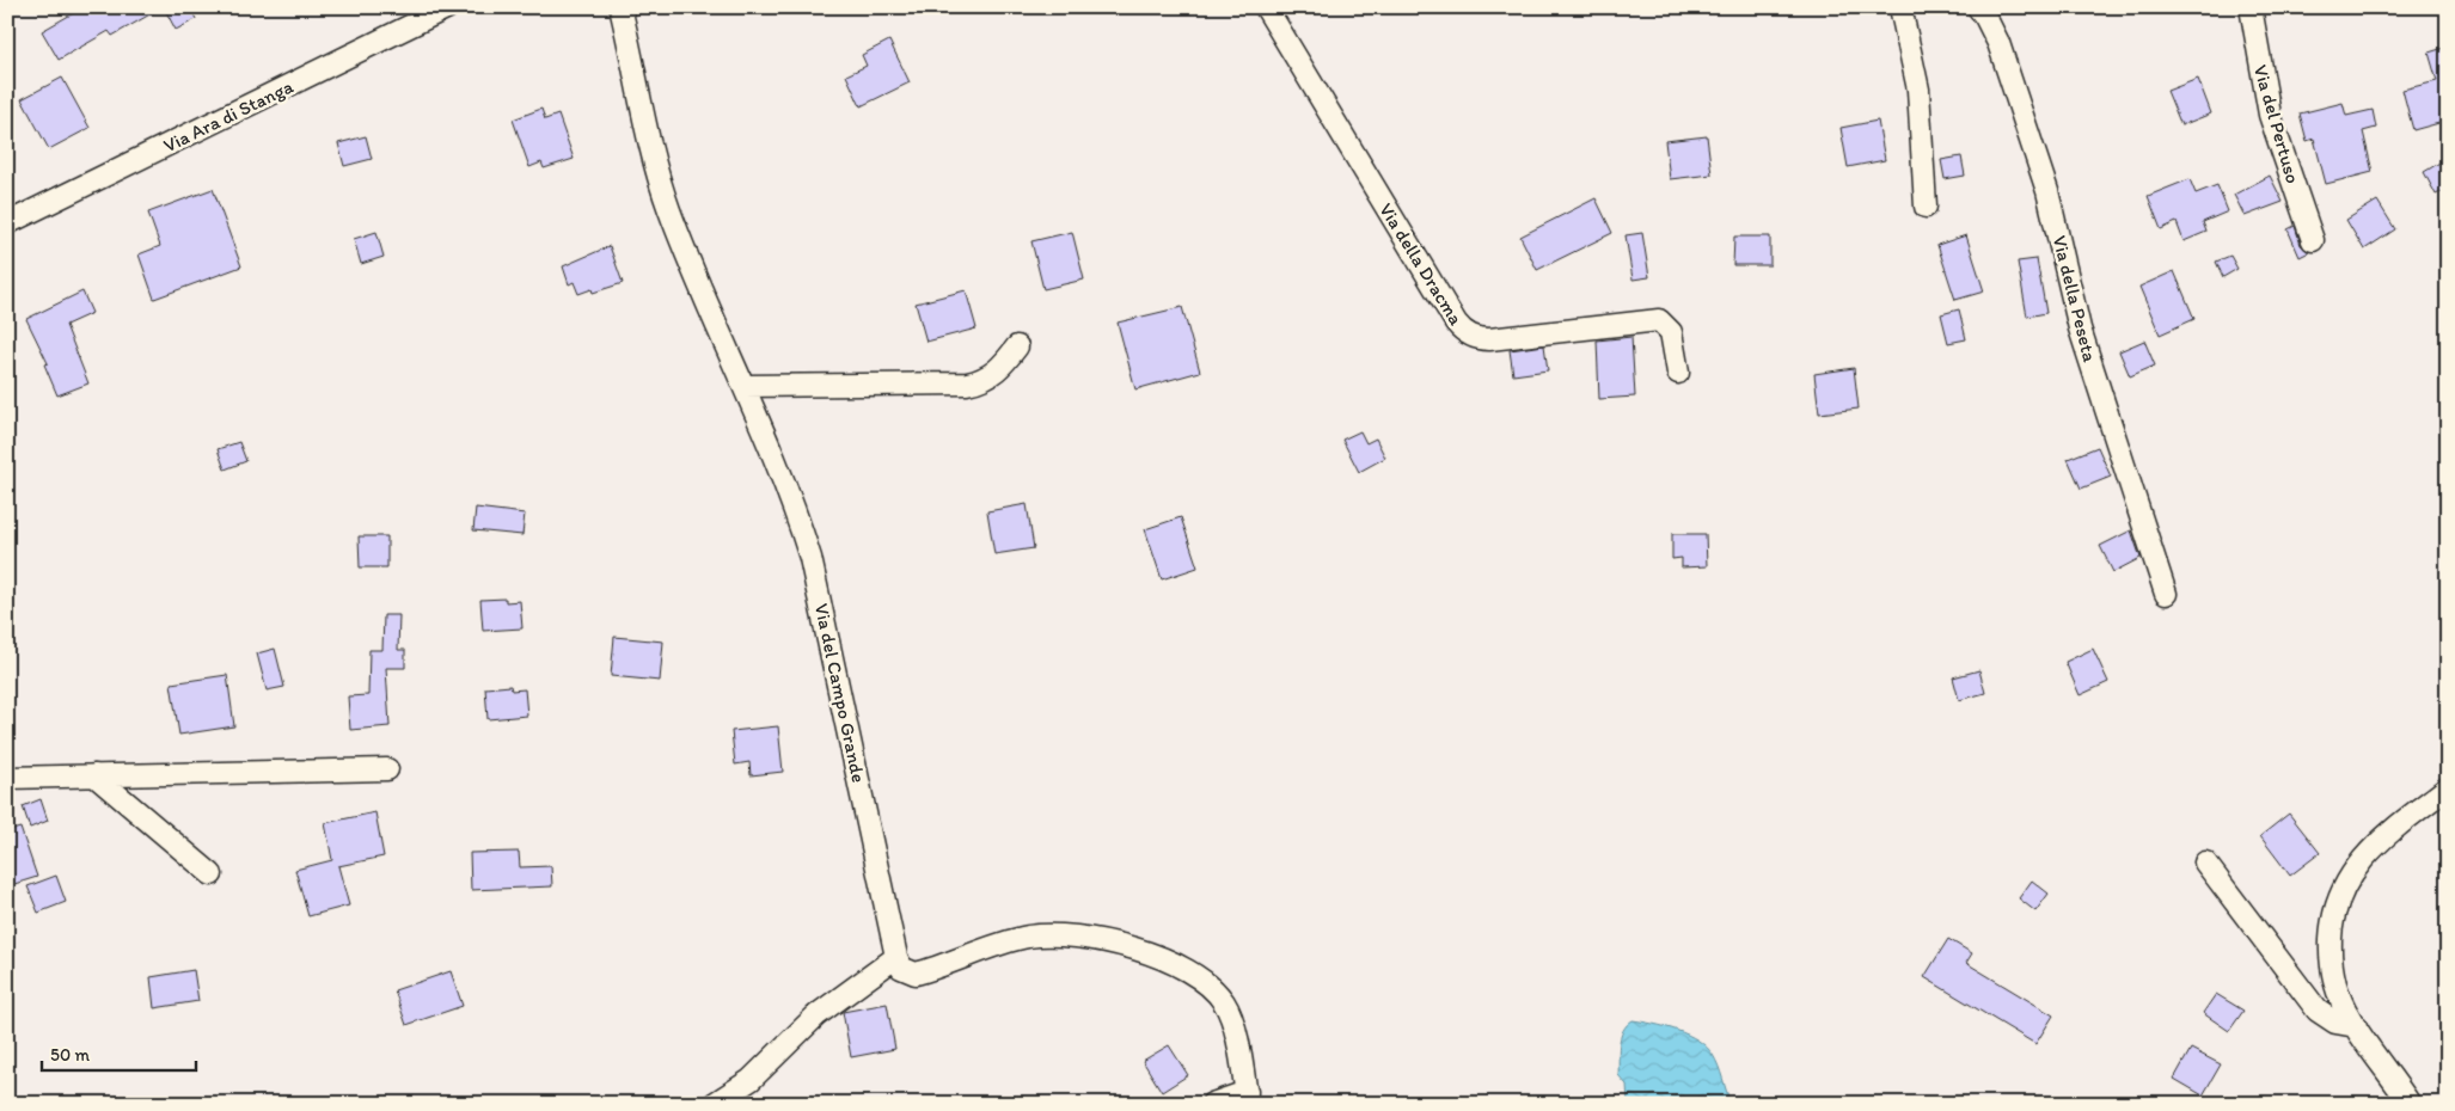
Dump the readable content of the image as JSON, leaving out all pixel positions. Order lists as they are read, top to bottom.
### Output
{
  "streets": {
    "street": [
      "Via Ara di Stanga",
      "Via del Pertuso",
      "Via della Dracma",
      "Via della Peseta",
      "Via del Campo Grande"
    ]
  },
  "scale_bar": "50 m"
}
